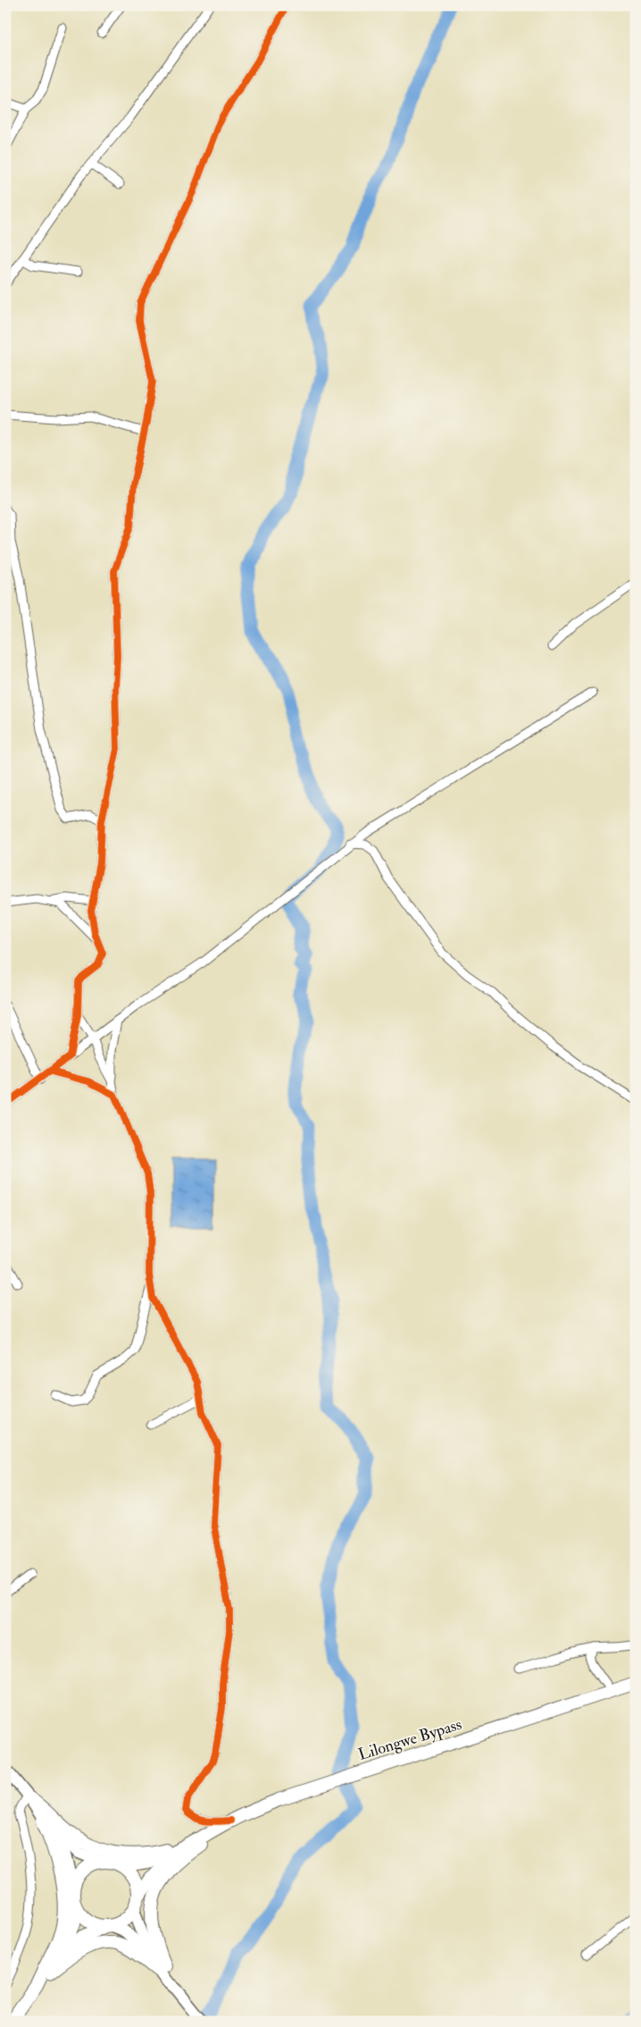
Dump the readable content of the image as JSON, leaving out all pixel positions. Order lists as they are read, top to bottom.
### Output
{
  "streets": {
    "main road": ["Lilongwe Bypass"]
  }
}
